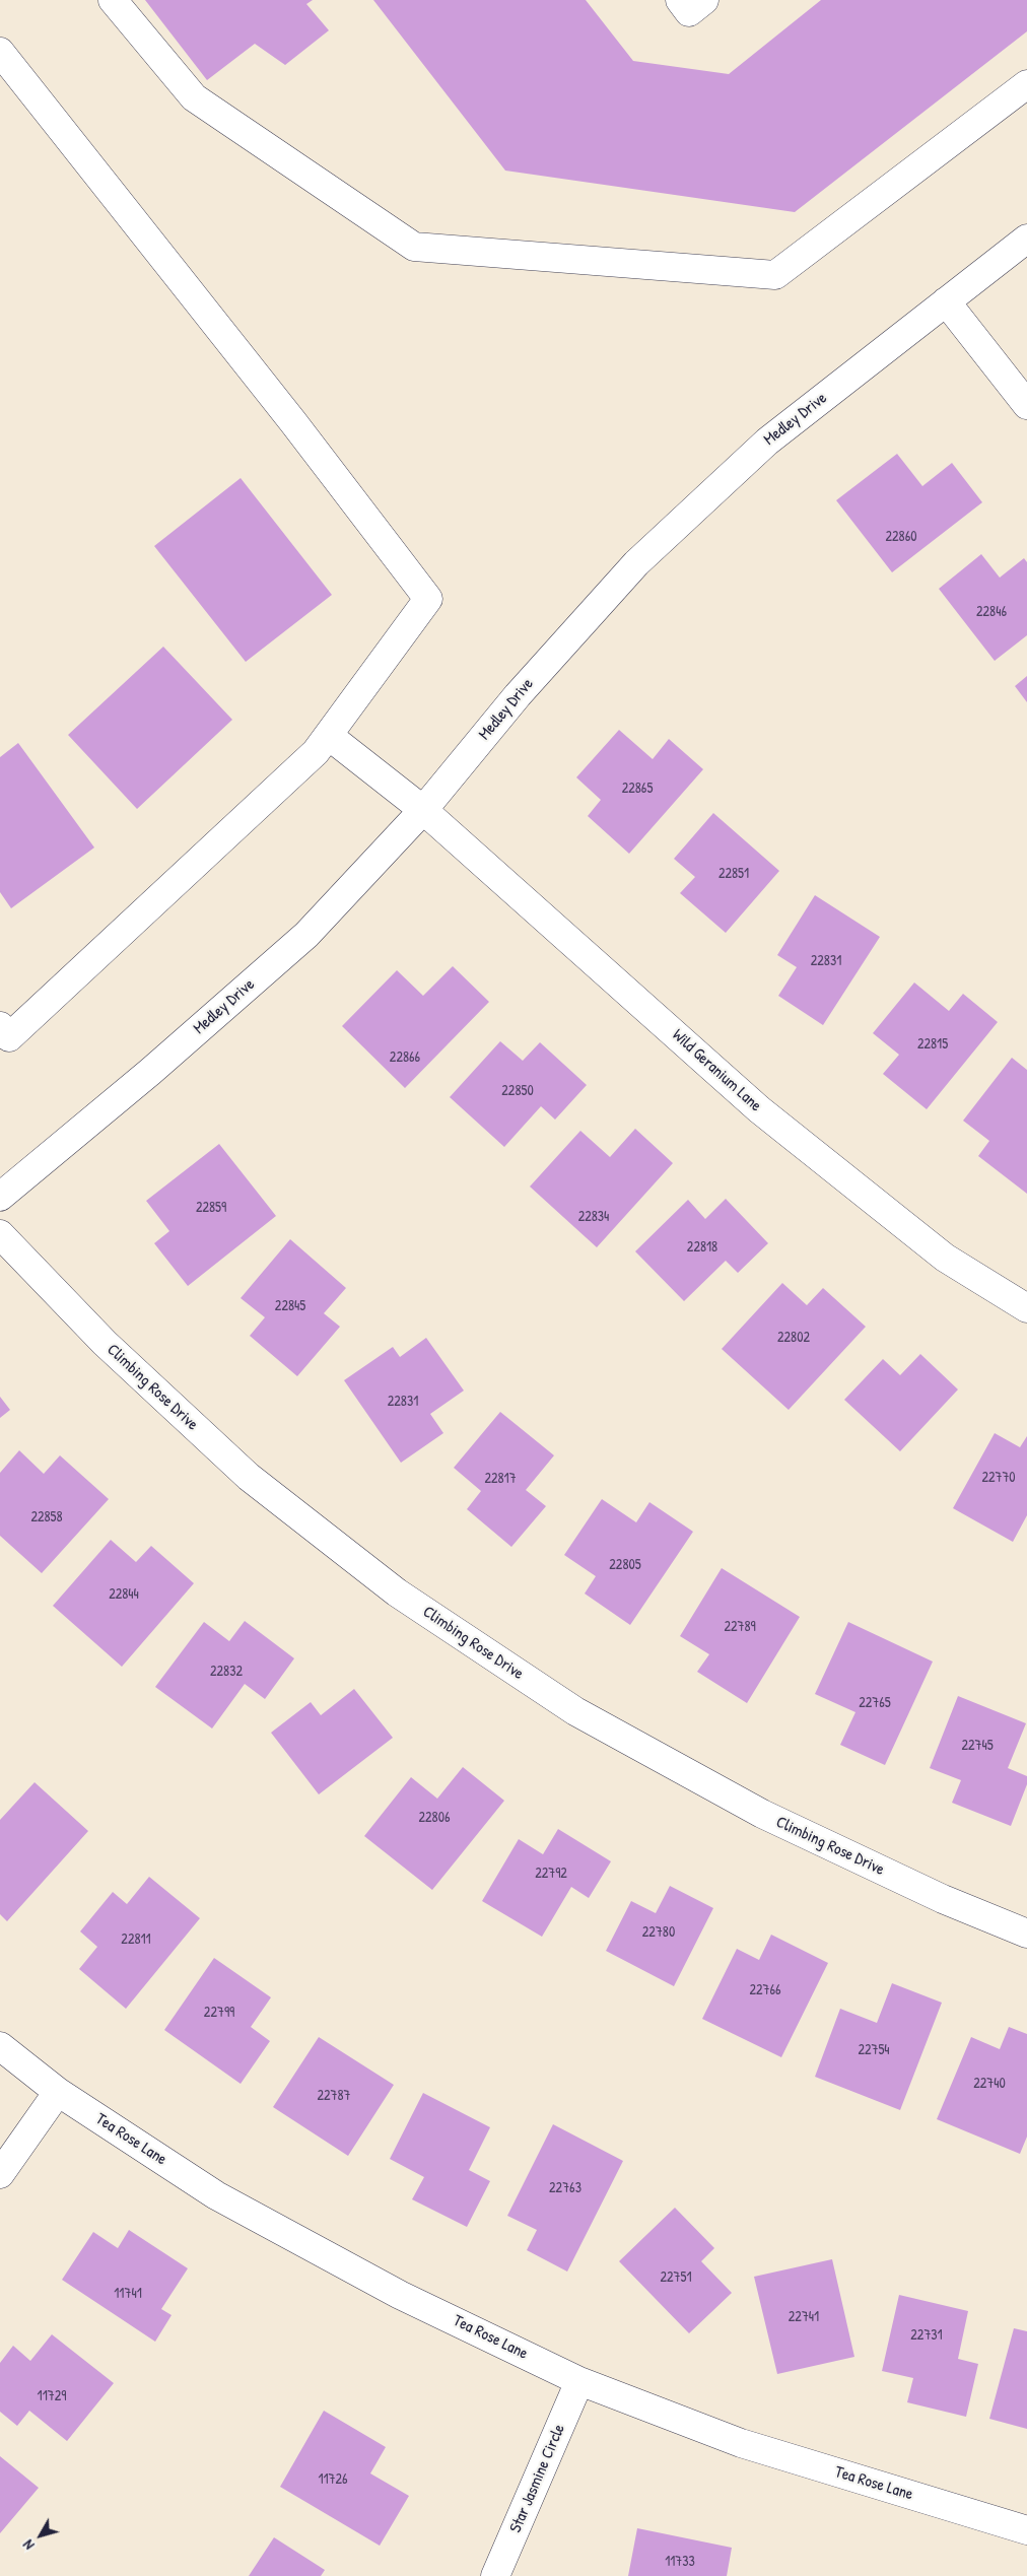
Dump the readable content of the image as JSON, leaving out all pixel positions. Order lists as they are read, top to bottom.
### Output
{
  "streets": {
    "street": [
      "Medley Drive",
      "Wild Geranium Lane",
      "Climbing Rose Drive",
      "Tea Rose Lane",
      "Star Jasmine Circle"
    ]
  },
  "crossings": [
    ["Medley Drive", "Wild Geranium Lane"],
    ["Tea Rose Lane", "Star Jasmine Circle"]
  ],
  "house_numbers": [
    "22860",
    "22846",
    "22865",
    "22851",
    "22831",
    "22815",
    "22866",
    "22850",
    "22859",
    "22834",
    "22818",
    "22845",
    "22802",
    "22831",
    "22770",
    "22817",
    "22858",
    "22805",
    "22844",
    "22789",
    "22832",
    "22765",
    "22745",
    "22806",
    "22792",
    "22780",
    "22811",
    "22766",
    "22799",
    "22754",
    "22740",
    "22787",
    "22763",
    "22751",
    "11741",
    "22741",
    "22731",
    "11729",
    "11726",
    "11733"
  ],
  "north": "bottom left"
}
